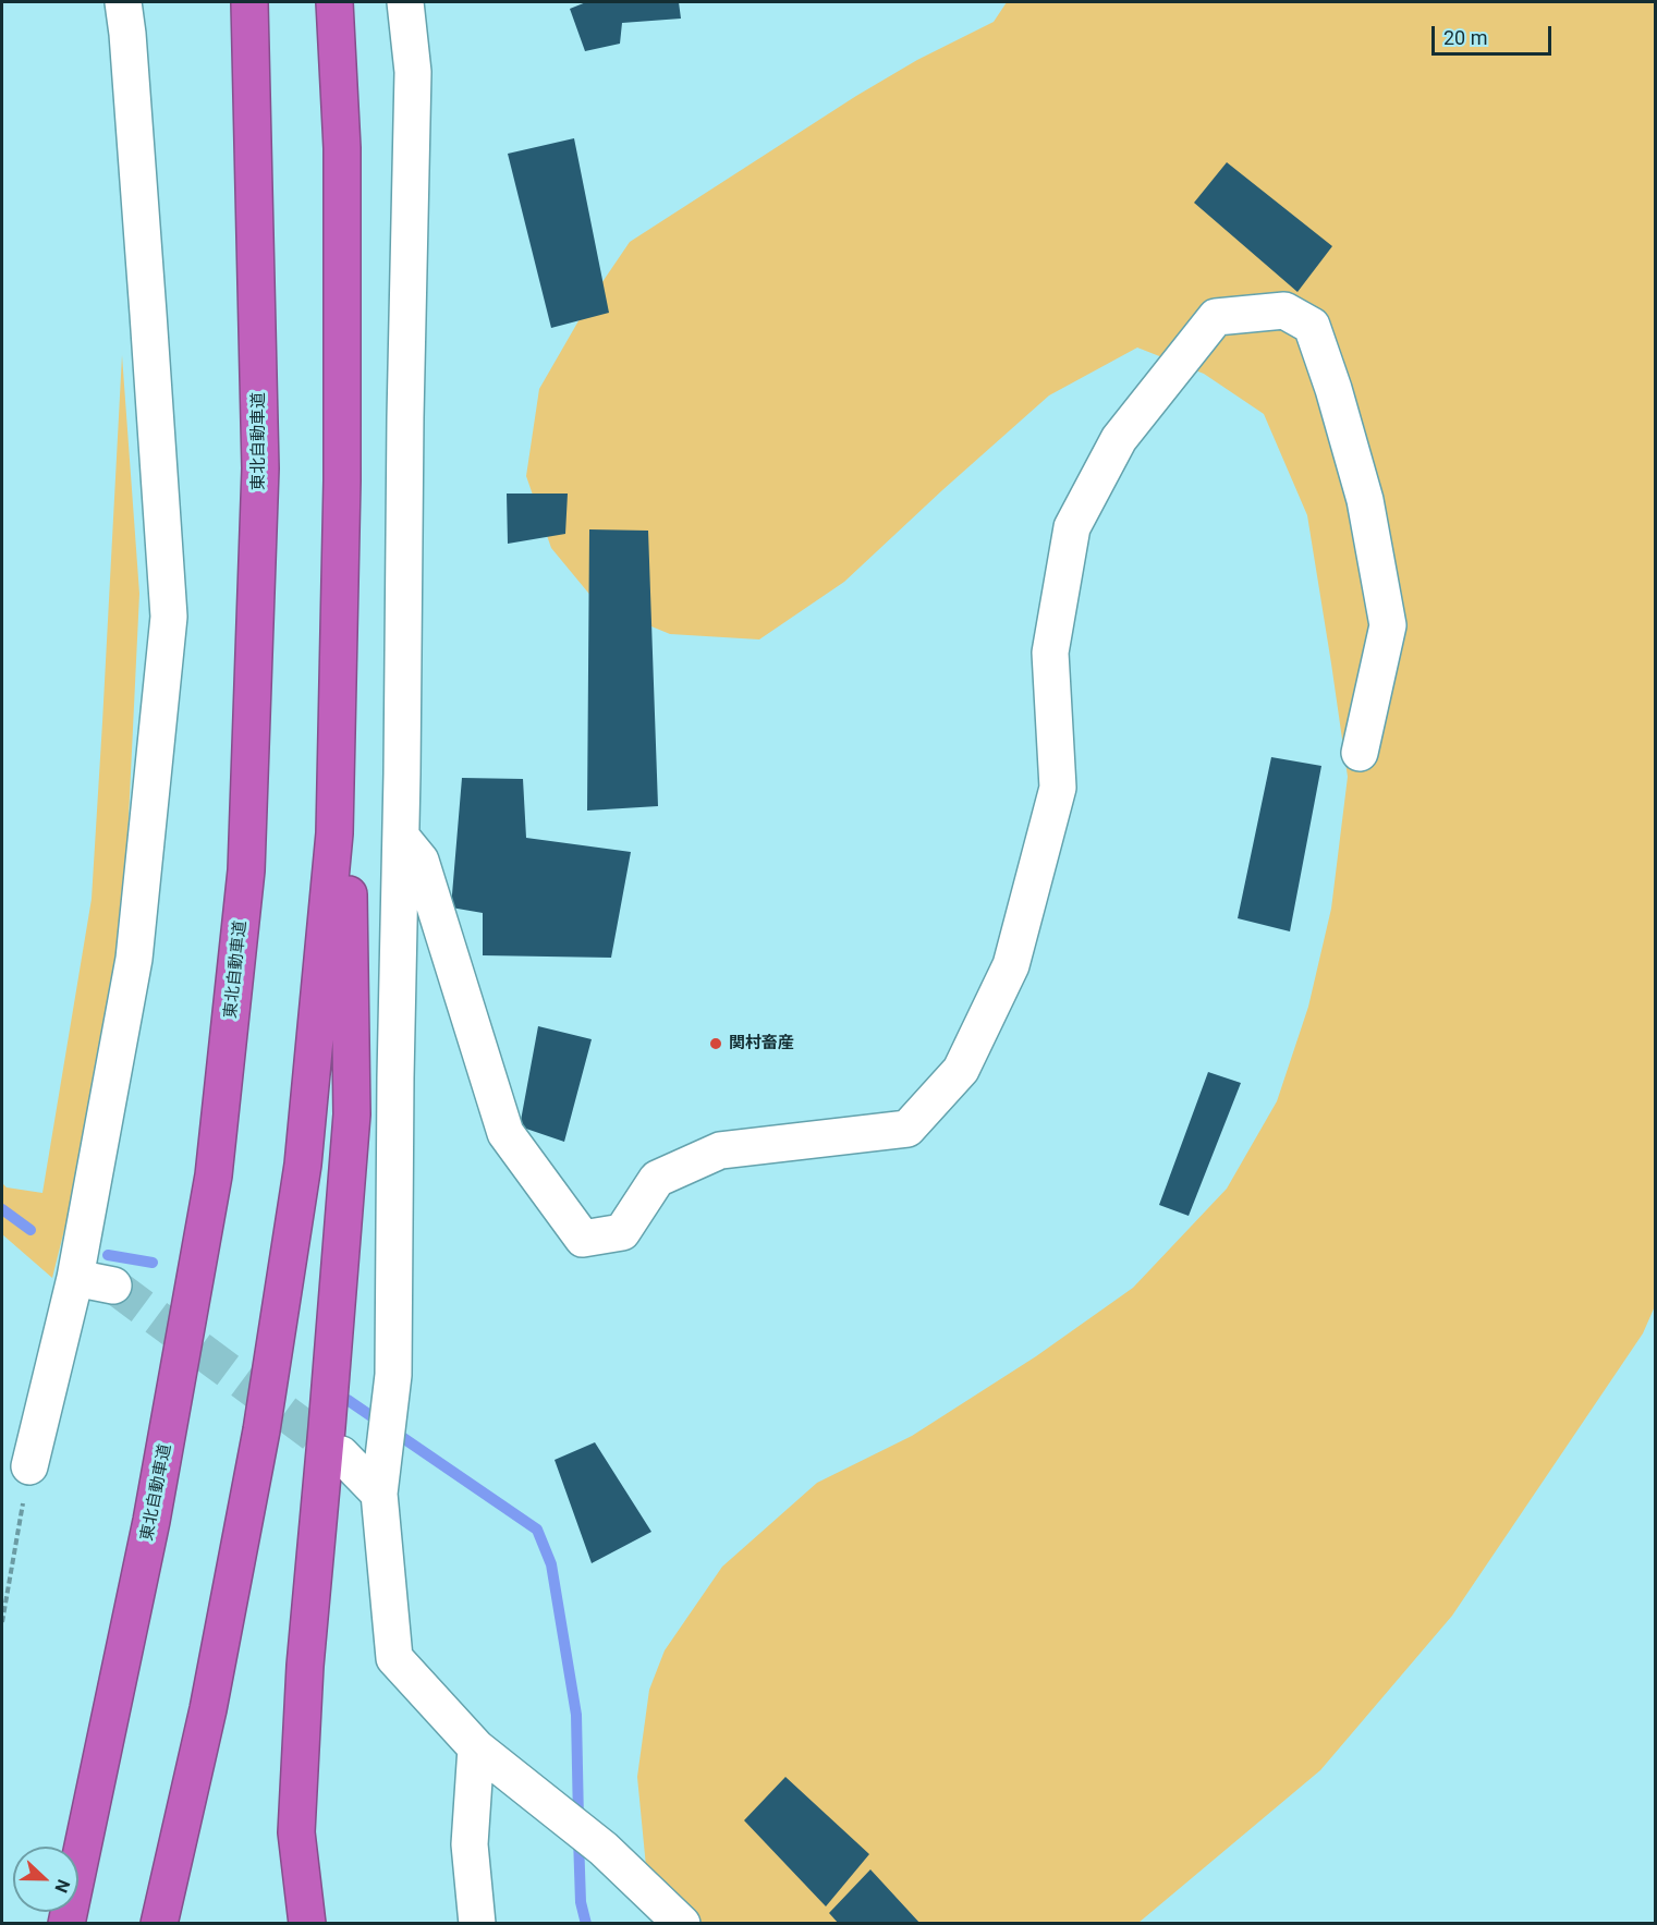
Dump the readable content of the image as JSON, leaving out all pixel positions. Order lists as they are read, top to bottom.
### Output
{
  "streets": {
    "highway": ["東北自動車道"]
  },
  "places": ["関村畜産"],
  "scale_bar": "20 m",
  "north": "right"
}
